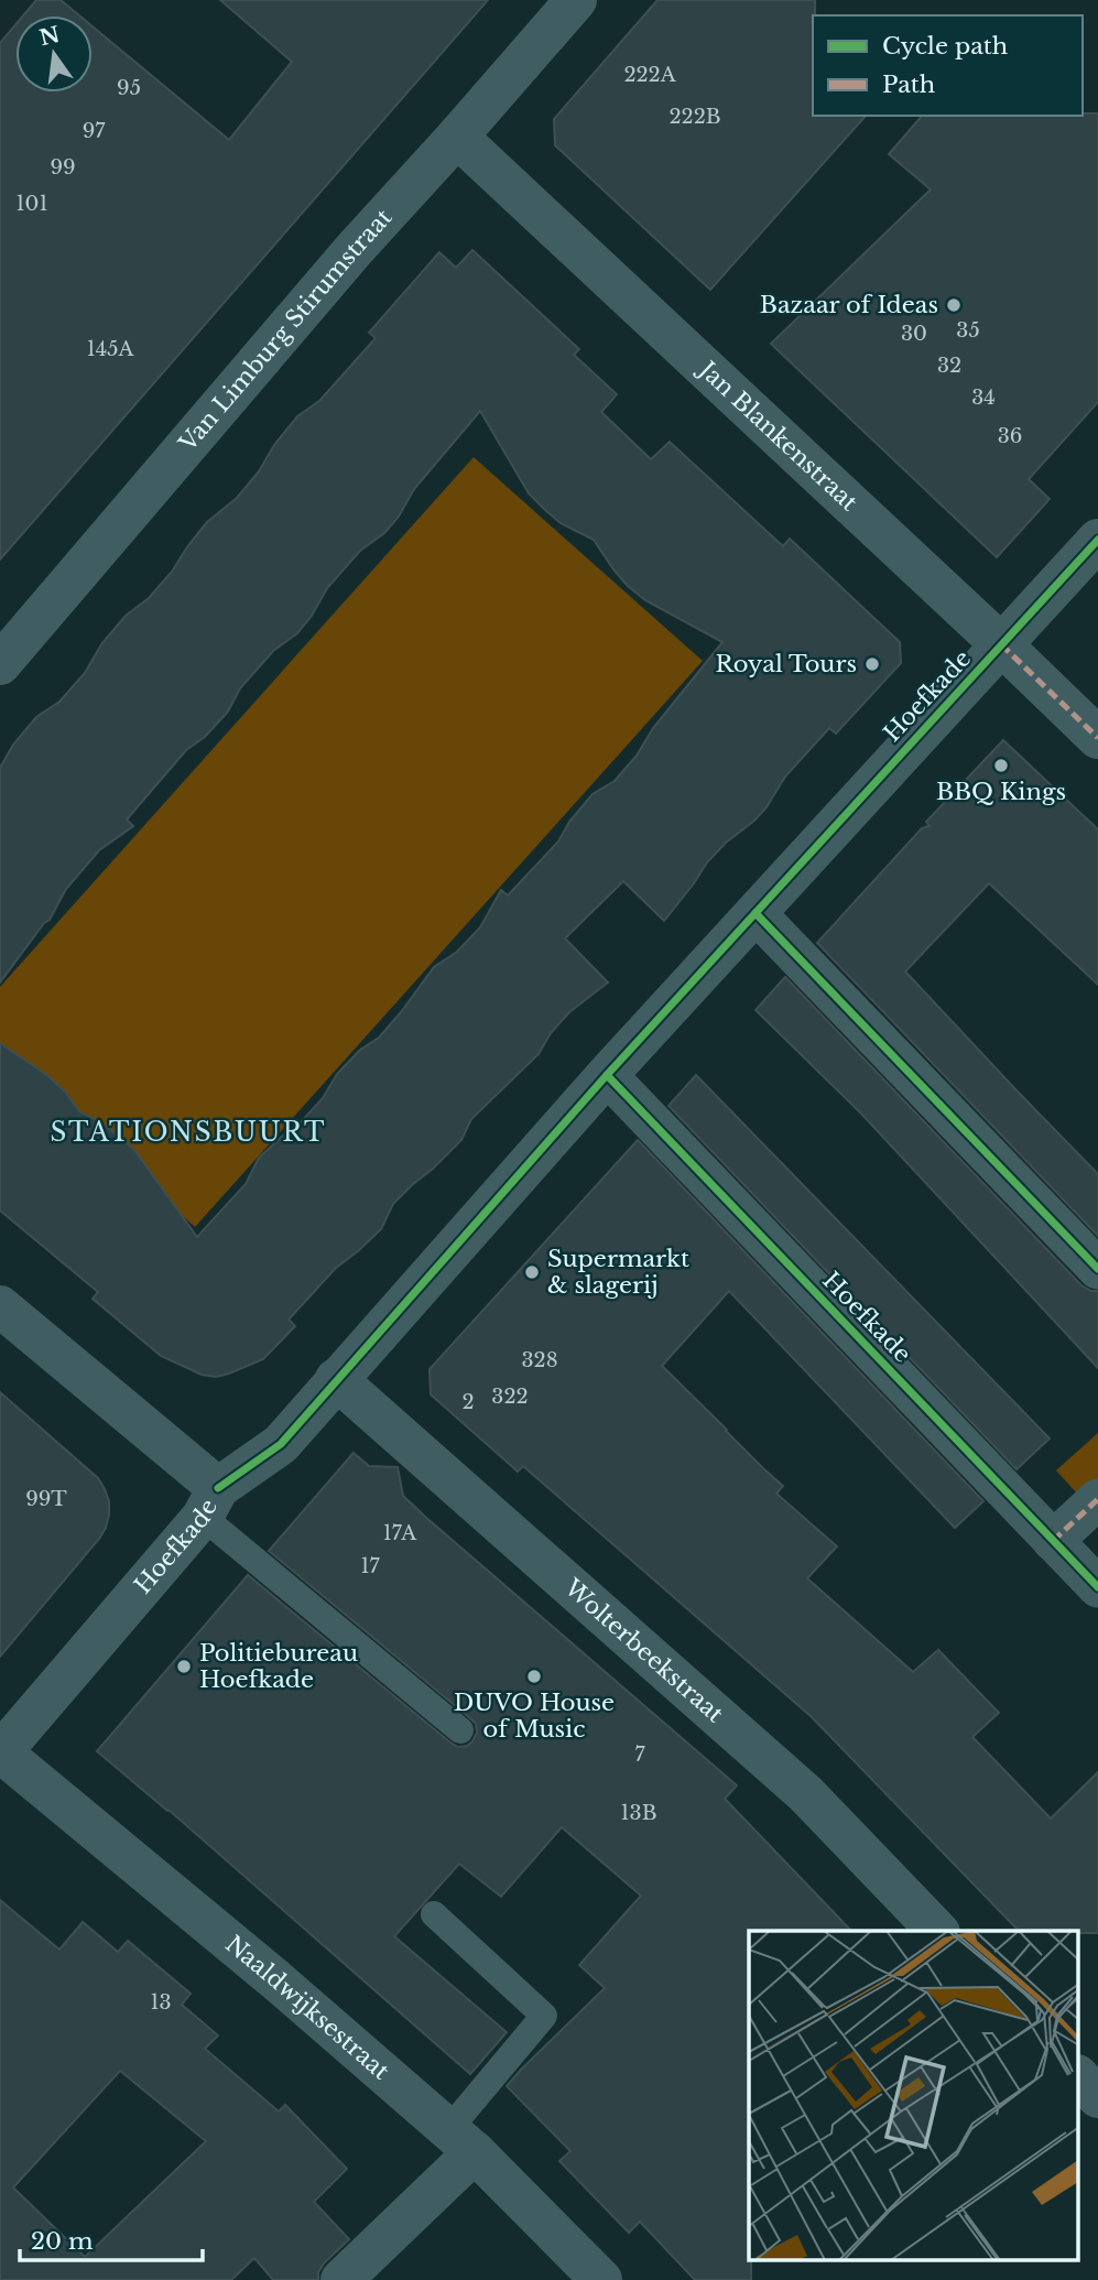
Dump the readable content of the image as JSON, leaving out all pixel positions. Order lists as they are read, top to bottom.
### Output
{
  "streets": {
    "street": [
      "Van Limburg Stirumstraat",
      "Jan Blankenstraat",
      "Hoefkade",
      "Wolterbeekstraat",
      "Naaldwijksestraat"
    ]
  },
  "crossings": [
    ["Van Limburg Stirumstraat", "Jan Blankenstraat"],
    ["Jan Blankenstraat", "Hoefkade"],
    ["Hoefkade", "Wolterbeekstraat"],
    ["Hoefkade", "Naaldwijksestraat"]
  ],
  "districts": ["STATIONSBUURT"],
  "places": [
    "Bazaar of Ideas",
    "Royal Tours",
    "BBQ Kings",
    "Supermarkt & slagerij",
    "Politiebureau Hoefkade",
    "DUVO House of Music"
  ],
  "house_numbers": [
    "222A",
    "95",
    "222B",
    "97",
    "99",
    "101",
    "35",
    "30",
    "145A",
    "32",
    "34",
    "36",
    "328",
    "322",
    "2",
    "99T",
    "17A",
    "17",
    "7",
    "13B",
    "13"
  ],
  "legend": ["Cycle path", "Path"],
  "scale_bar": "20 m",
  "north": "top"
}
